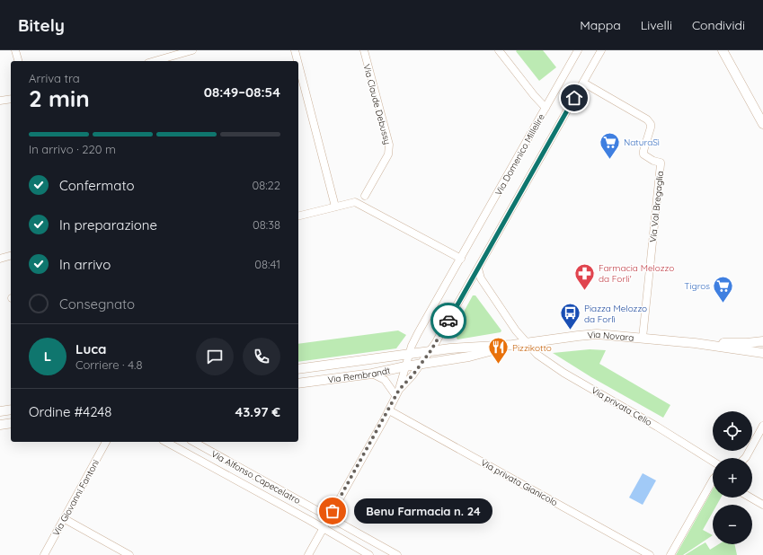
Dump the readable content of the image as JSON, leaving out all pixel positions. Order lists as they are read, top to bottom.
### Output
{
  "streets": {
    "street": [
      "Via Claude Debussy",
      "Via Domenico Millelire",
      "Via Val Bregaglia",
      "Via Novara",
      "Via Rembrandt",
      "Via privata Celio",
      "Via Alfonso Capecelatro",
      "Via privata Gianicolo",
      "Via Giovanni Fantoni"
    ]
  },
  "crossings": [
    ["Via Val Bregaglia", "Via Novara"],
    ["Via Novara", "Via privata Celio"]
  ],
  "places": {
    "supermarket": ["NaturaSì", "Tigros"],
    "pharmacy": ["Farmacia Melozzo da Forli'"],
    "bus stop": ["Piazza Melozzo da Forlì"],
    "restaurant": ["Pizzikotto"],
    "other": ["Benu Farmacia n. 24"]
  },
  "page": {
    "header": "Bitely",
    "nav": ["Mappa", "Livelli", "Condividi"],
    "heading": ["2 min", "Arriva tra", "08:49–08:54"],
    "panel": [
      "Luca",
      "Corriere · 4.8",
      "Ordine #4248",
      "43.97 €"
    ],
    "bar": "In arrivo · 220 m",
    "list": [
      ["Confermato", "08:22"],
      ["In preparazione", "08:38"],
      ["In arrivo", "08:41"],
      "Consegnato"
    ],
    "round": "L",
    "map_buttons": ["+", "−"],
    "bubble": "Benu Farmacia n. 24"
  }
}
